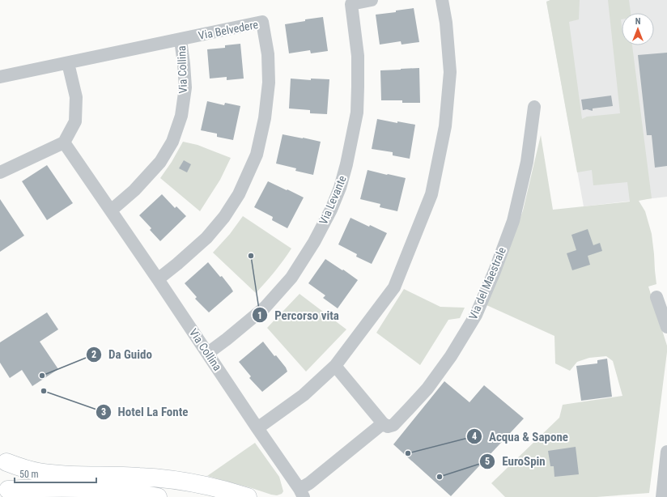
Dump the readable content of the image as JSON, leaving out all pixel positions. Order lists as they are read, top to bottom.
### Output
{
  "streets": {
    "street": [
      "Via Belvedere",
      "Via Collina",
      "Via Levante",
      "Via del Maestrale"
    ]
  },
  "crossings": [
    ["Via Belvedere", "Via Collina"],
    ["Via Collina", "Via Levante"],
    ["Via Collina", "Via del Maestrale"]
  ],
  "places": [
    "Percorso vita",
    "Da Guido",
    "Hotel La Fonte",
    "Acqua & Sapone",
    "EuroSpin"
  ],
  "scale_bar": "50 m",
  "north": "top"
}
